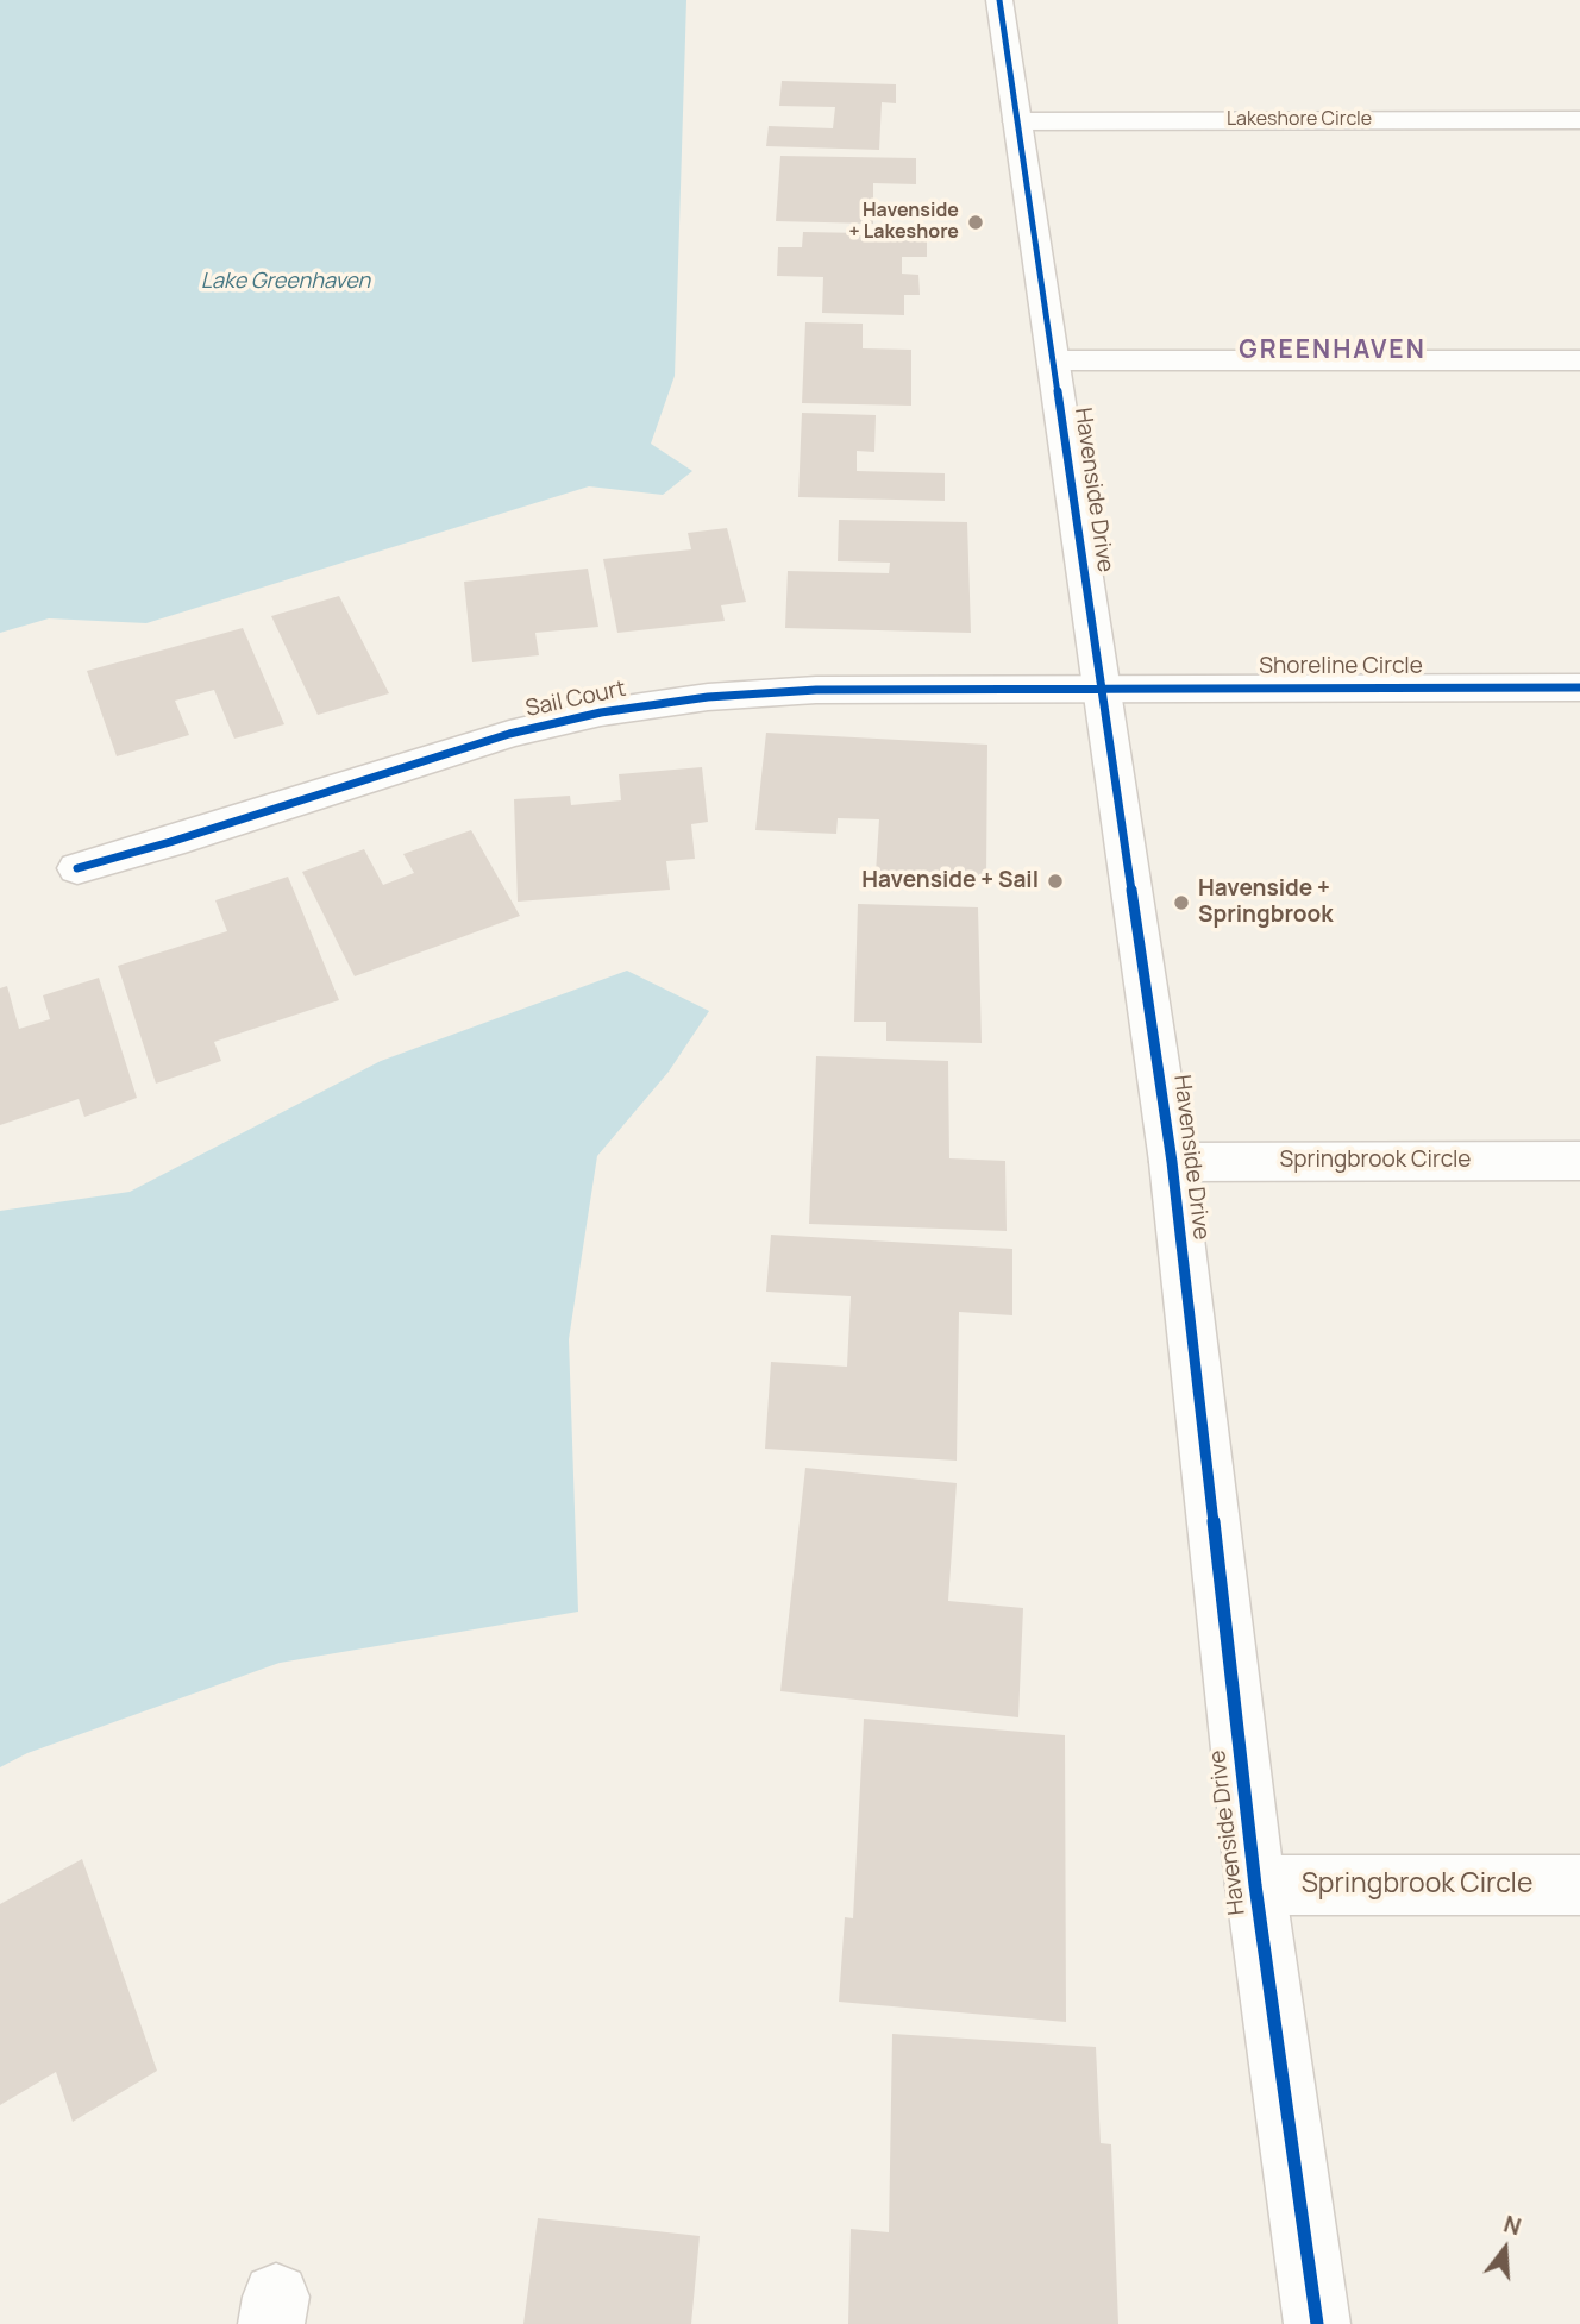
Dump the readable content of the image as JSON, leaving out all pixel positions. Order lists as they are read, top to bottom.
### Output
{
  "streets": {
    "street": [
      "Lakeshore Circle",
      "Havenside Drive",
      "Shoreline Circle",
      "Sail Court",
      "Springbrook Circle"
    ]
  },
  "crossings": [
    ["Lakeshore Circle", "Havenside Drive"],
    ["Havenside Drive", "Shoreline Circle"],
    ["Havenside Drive", "Sail Court"],
    ["Havenside Drive", "Springbrook Circle"],
    ["Shoreline Circle", "Sail Court"]
  ],
  "districts": ["GREENHAVEN"],
  "water": ["Lake Greenhaven"],
  "places": ["Havenside + Lakeshore", "Havenside + Sail", "Havenside + Springbrook"],
  "north": "top"
}
